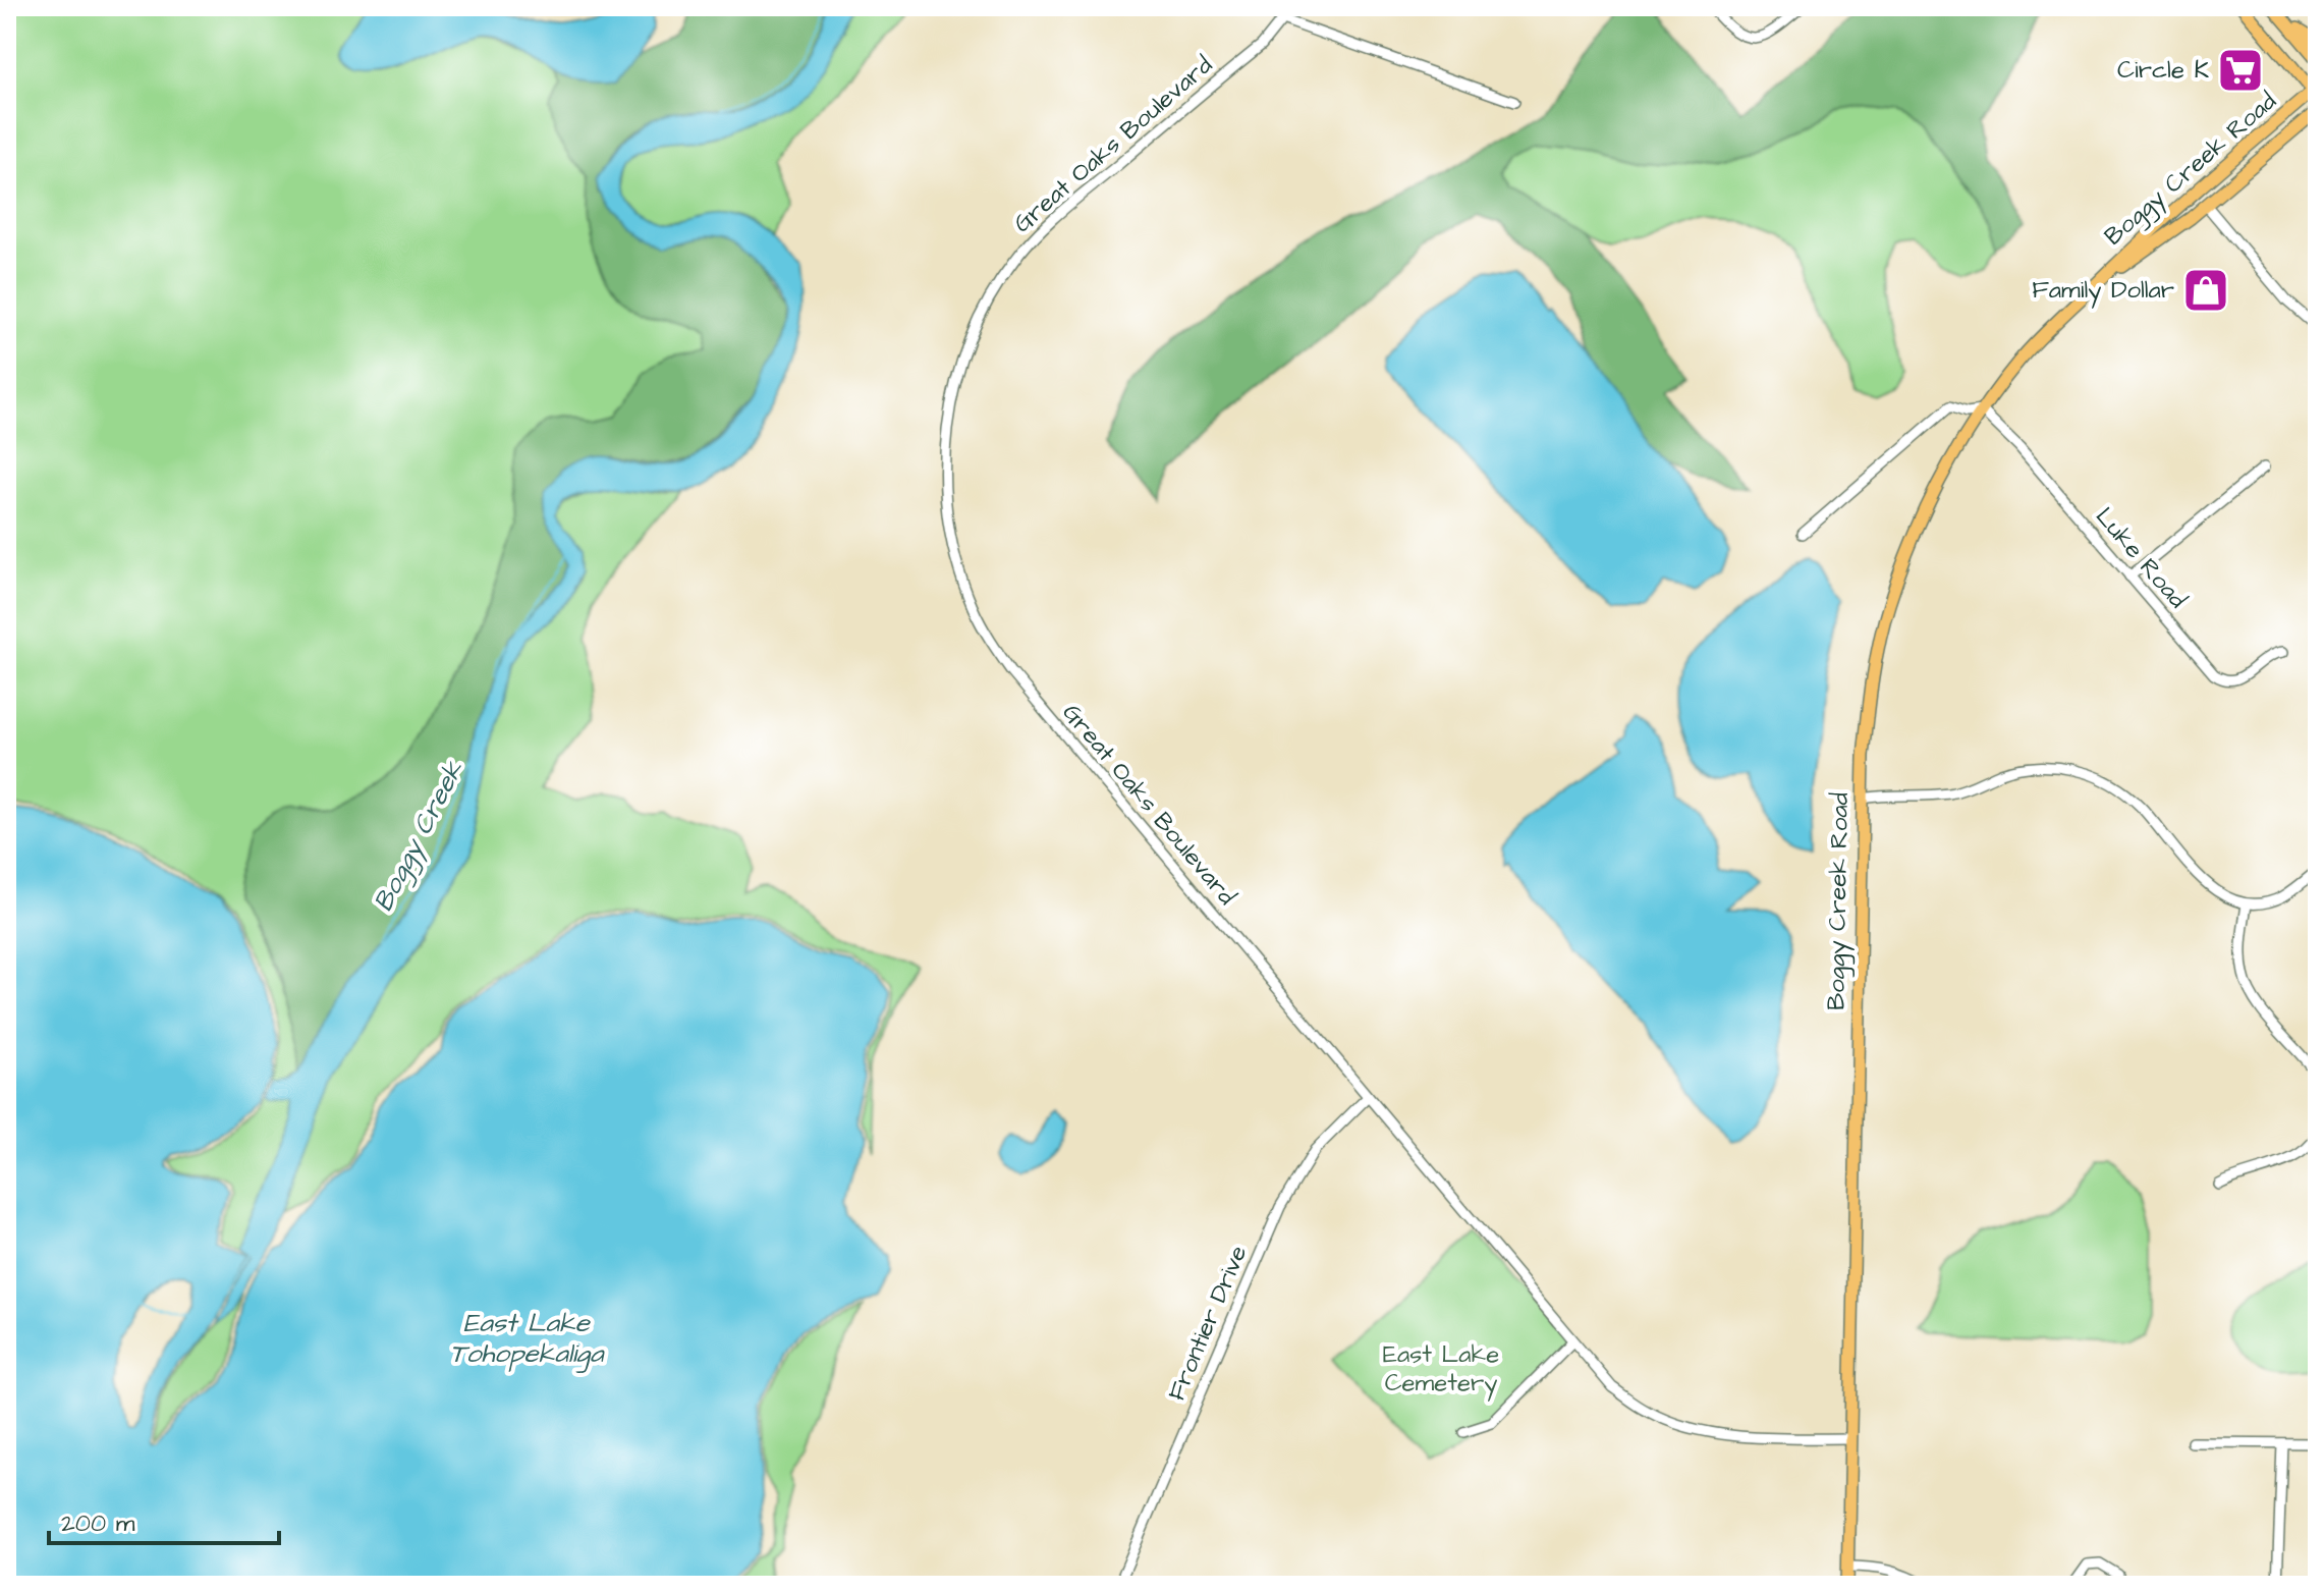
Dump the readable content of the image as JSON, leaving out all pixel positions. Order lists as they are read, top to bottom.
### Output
{
  "streets": {
    "main road": ["Boggy Creek Road"],
    "street": ["Great Oaks Boulevard", "Luke Road", "Frontier Drive"]
  },
  "crossings": [
    ["Great Oaks Boulevard", "Boggy Creek Road"],
    ["Great Oaks Boulevard", "Frontier Drive"],
    ["Boggy Creek Road", "Luke Road"]
  ],
  "water": ["Boggy Creek", "East Lake Tohopekaliga"],
  "parks": ["East Lake Cemetery"],
  "places": {
    "supermarket": ["Circle K"],
    "shop": ["Family Dollar"]
  },
  "scale_bar": "200 m"
}
